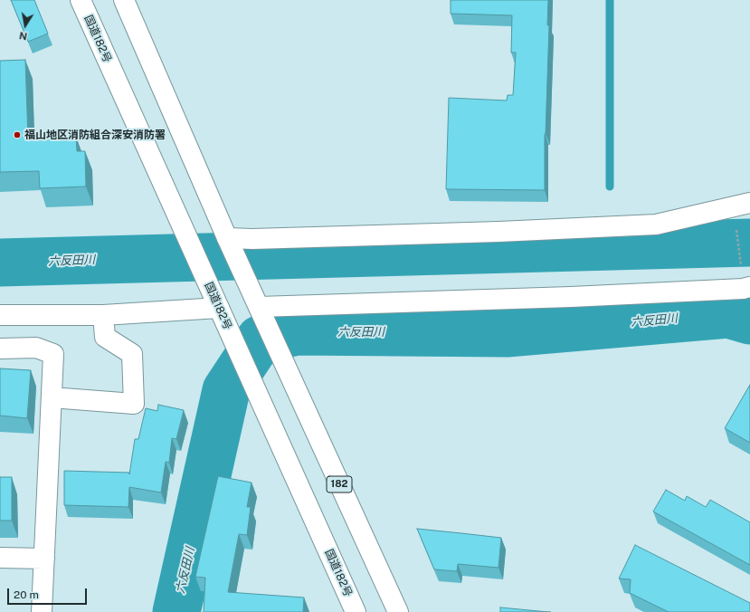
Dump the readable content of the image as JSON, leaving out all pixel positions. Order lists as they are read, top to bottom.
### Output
{
  "streets": {
    "main road": ["国道182号", "182"]
  },
  "water": ["六反田川"],
  "places": ["福山地区消防組合深安消防署"],
  "scale_bar": "20 m",
  "north": "bottom"
}
